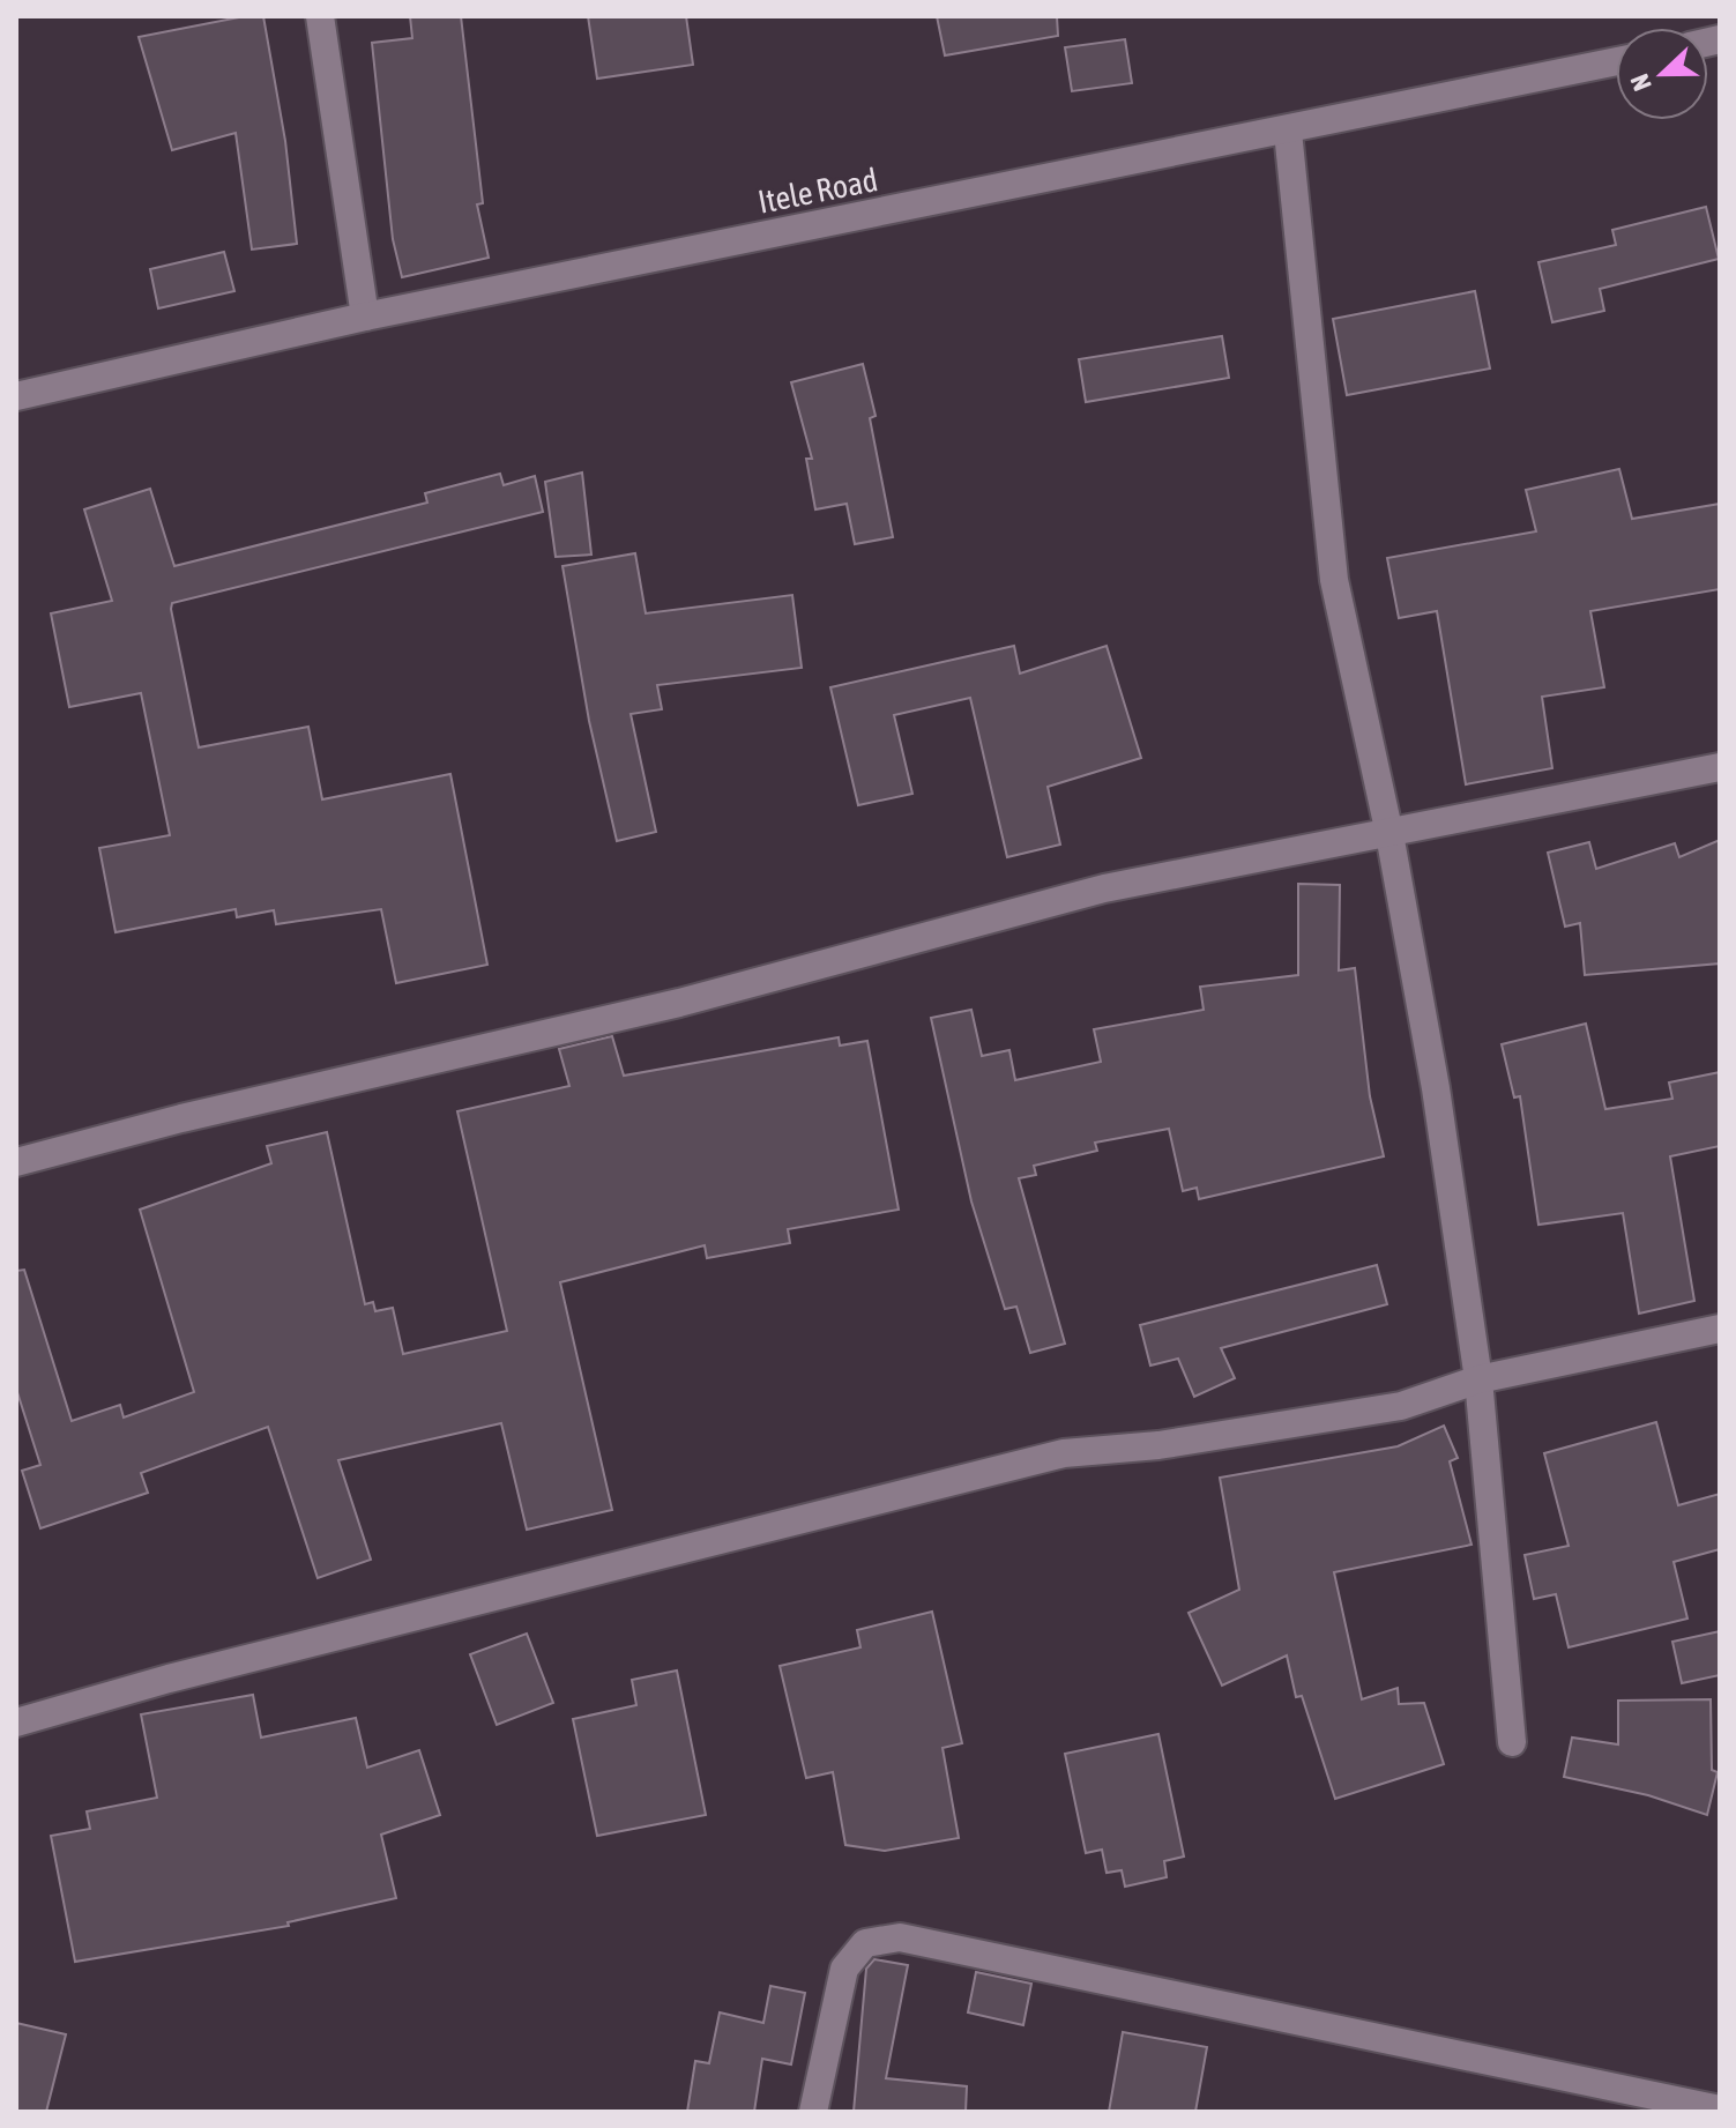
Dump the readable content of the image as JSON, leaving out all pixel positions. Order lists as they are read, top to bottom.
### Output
{
  "streets": {
    "street": ["Itele Road"]
  },
  "north": "left"
}
